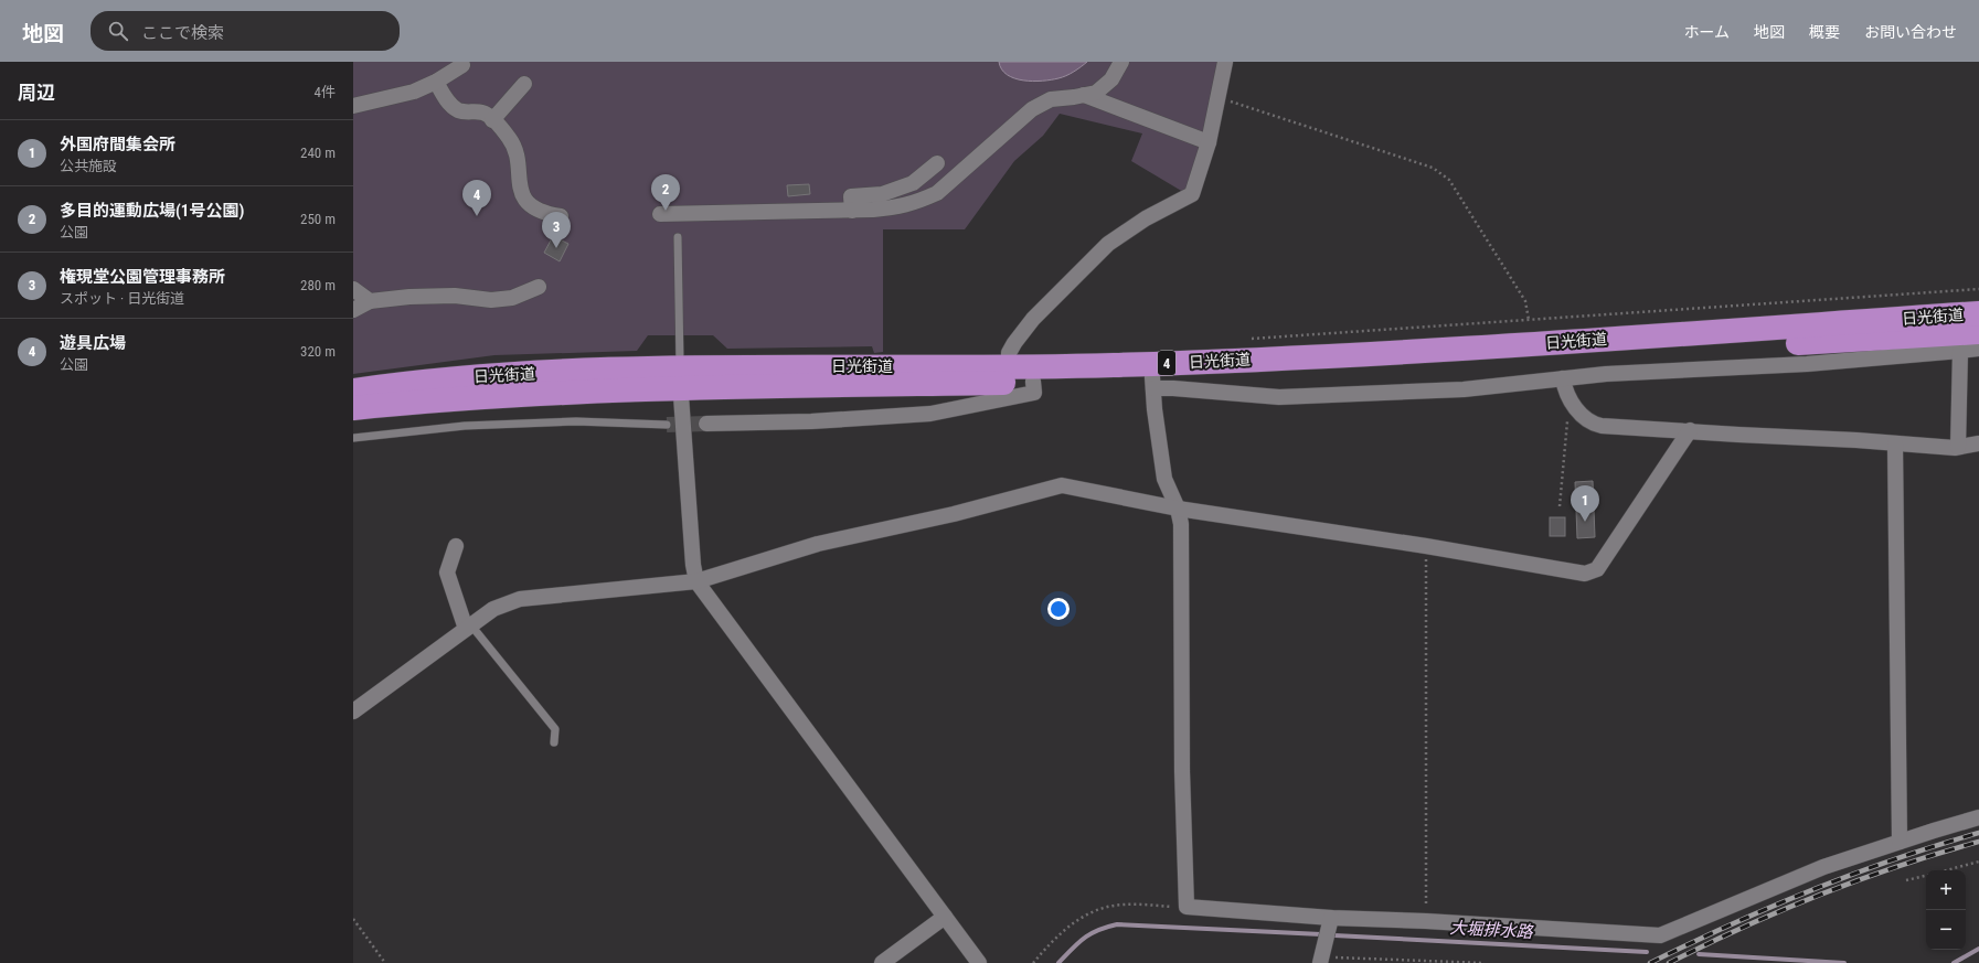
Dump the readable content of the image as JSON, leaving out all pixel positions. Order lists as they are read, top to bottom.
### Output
{
  "streets": {
    "highway": ["日光街道", "4"]
  },
  "water": ["大堀排水路"],
  "page": {
    "header": "地図",
    "search": "ここで検索",
    "nav": [
      "ホーム",
      "地図",
      "概要",
      "お問い合わせ"
    ],
    "heading": ["周辺", "4件"],
    "list": [
      {
        "mark": "1",
        "name": "外国府間集会所",
        "note": "公共施設",
        "value": "240 m"
      },
      {
        "mark": "2",
        "name": "多目的運動広場(1号公園)",
        "note": "公園",
        "value": "250 m"
      },
      {
        "mark": "3",
        "name": "権現堂公園管理事務所",
        "note": "スポット · 日光街道",
        "value": "280 m"
      },
      {
        "mark": "4",
        "name": "遊具広場",
        "note": "公園",
        "value": "320 m"
      }
    ],
    "pins": [
      "2",
      "4",
      "3",
      "1"
    ],
    "map_buttons": ["+", "−"]
  }
}
